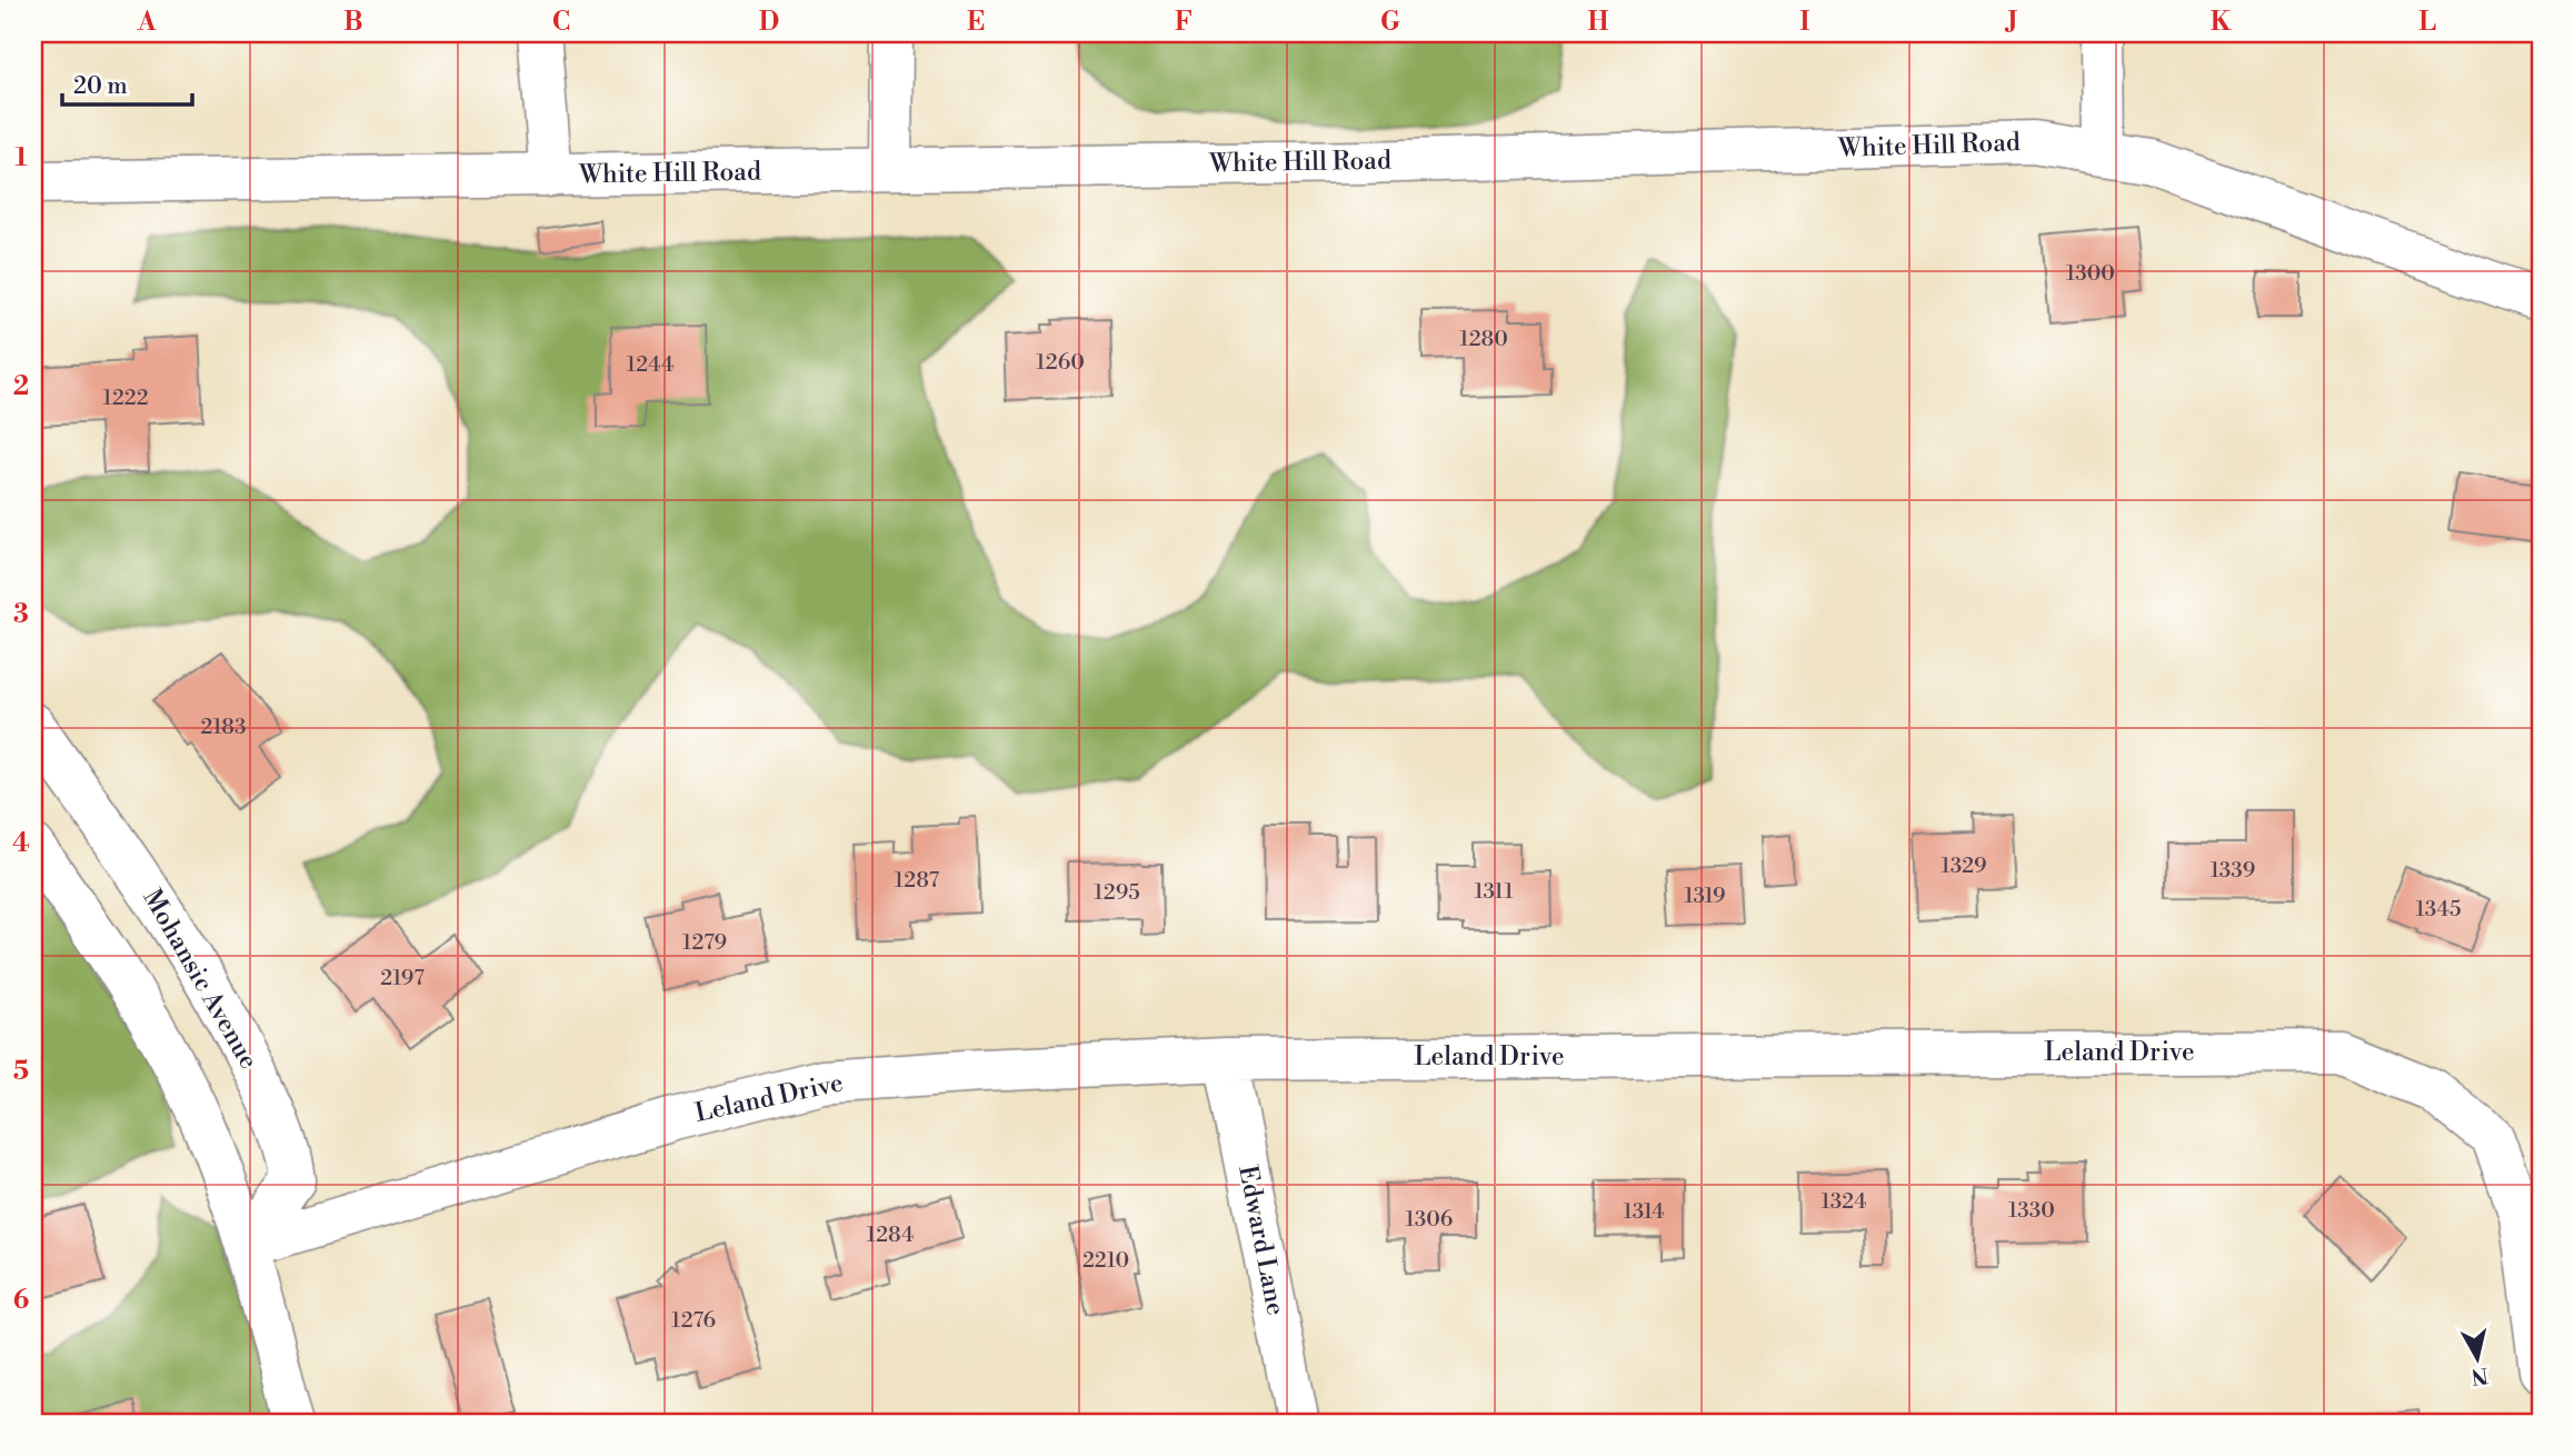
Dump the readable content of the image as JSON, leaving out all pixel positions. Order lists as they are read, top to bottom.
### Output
{
  "streets": {
    "street": [
      "White Hill Road",
      "Mohansic Avenue",
      "Leland Drive",
      "Edward Lane"
    ]
  },
  "crossings": [
    ["Mohansic Avenue", "Leland Drive"],
    ["Leland Drive", "Edward Lane"]
  ],
  "house_numbers": [
    "1300",
    "1280",
    "1260",
    "1244",
    "1222",
    "2183",
    "1329",
    "1339",
    "1287",
    "1311",
    "1295",
    "1319",
    "1345",
    "1279",
    "2197",
    "1324",
    "1330",
    "1314",
    "1306",
    "1284",
    "2210",
    "1276"
  ],
  "scale_bar": "20 m",
  "north": "bottom",
  "grid": {
    "columns": [
      "A",
      "B",
      "C",
      "D",
      "E",
      "F",
      "G",
      "H",
      "I",
      "J",
      "K",
      "L"
    ],
    "rows": [
      "1",
      "2",
      "3",
      "4",
      "5",
      "6"
    ]
  }
}
